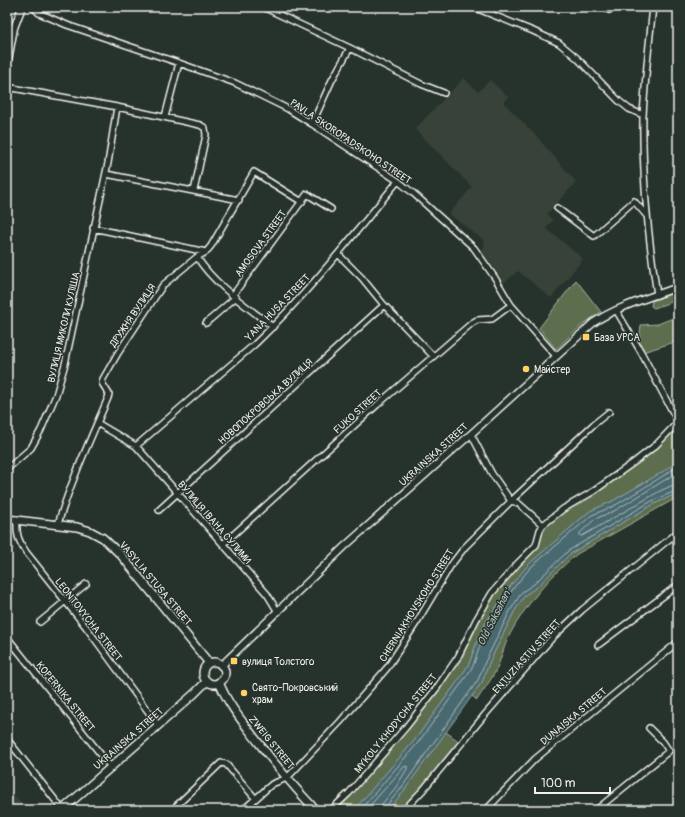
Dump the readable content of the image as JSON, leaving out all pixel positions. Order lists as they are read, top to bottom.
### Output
{
  "streets": {
    "main road": ["UKRAINSKA STREET", "VASYLIA STUSA STREET", "ZWEIG STREET"],
    "street": [
      "PAVLA SKOROPADSKOHO STREET",
      "AMOSOVA STREET",
      "YANA HUSA STREET",
      "ДРУЖНЯ ВУЛИЦЯ",
      "ВУЛИЦЯ МИКОЛИ КУЛІША",
      "НОВОПОКРОВСЬКА ВУЛИЦЯ",
      "FUKO STREET",
      "ВУЛИЦЯ ІВАНА СУЛИМИ",
      "CHERNIAKHOVSKOHO STREET",
      "LEONTOVYCHA STREET",
      "ENTUZIASTIV STREET",
      "KOPERNIKA STREET",
      "DUNAISKA STREET",
      "MYKOLY KHODYCHA STREET"
    ]
  },
  "crossings": [
    ["PAVLA SKOROPADSKOHO STREET", "YANA HUSA STREET"],
    ["PAVLA SKOROPADSKOHO STREET", "FUKO STREET"],
    ["PAVLA SKOROPADSKOHO STREET", "UKRAINSKA STREET"],
    ["AMOSOVA STREET", "ДРУЖНЯ ВУЛИЦЯ"],
    ["YANA HUSA STREET", "ВУЛИЦЯ ІВАНА СУЛИМИ"],
    ["ДРУЖНЯ ВУЛИЦЯ", "VASYLIA STUSA STREET"],
    ["НОВОПОКРОВСЬКА ВУЛИЦЯ", "ВУЛИЦЯ ІВАНА СУЛИМИ"],
    ["FUKO STREET", "ВУЛИЦЯ ІВАНА СУЛИМИ"],
    ["UKRAINSKA STREET", "ВУЛИЦЯ ІВАНА СУЛИМИ"],
    ["UKRAINSKA STREET", "VASYLIA STUSA STREET"],
    ["UKRAINSKA STREET", "LEONTOVYCHA STREET"],
    ["UKRAINSKA STREET", "KOPERNIKA STREET"],
    ["UKRAINSKA STREET", "ZWEIG STREET"],
    ["VASYLIA STUSA STREET", "LEONTOVYCHA STREET"],
    ["VASYLIA STUSA STREET", "ZWEIG STREET"],
    ["CHERNIAKHOVSKOHO STREET", "ZWEIG STREET"]
  ],
  "water": ["Old Saksahan'"],
  "places": {
    "transit": ["База УРСА", "вулиця Толстого"],
    "other": ["Майстер", "Свято-Покровський храм"]
  },
  "scale_bar": "100 m"
}
